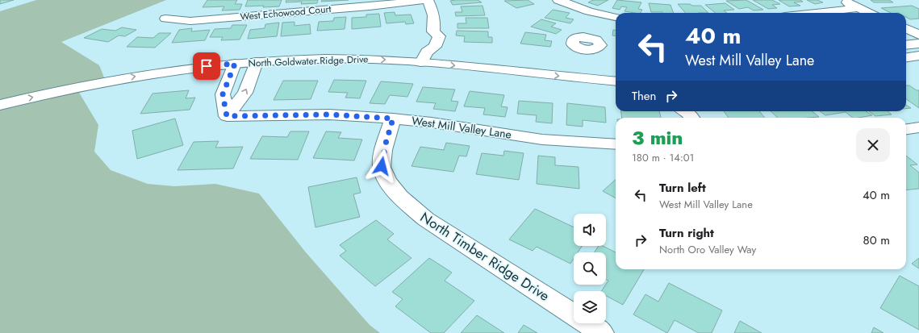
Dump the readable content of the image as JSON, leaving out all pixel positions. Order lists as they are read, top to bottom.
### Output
{
  "streets": {
    "street": [
      "West Echowood Court",
      "North Goldwater Ridge Drive",
      "West Mill Valley Lane",
      "North Timber Ridge Drive"
    ]
  },
  "crossings": [
    ["West Mill Valley Lane", "North Timber Ridge Drive"]
  ],
  "page": {
    "turn": ["40 m", "West Mill Valley Lane"],
    "then": "Then",
    "heading": ["3 min", "180 m · 14:01"],
    "list": [
      {
        "name": "Turn left",
        "note": "West Mill Valley Lane",
        "value": "40 m"
      },
      {
        "name": "Turn right",
        "note": "North Oro Valley Way",
        "value": "80 m"
      }
    ]
  }
}
